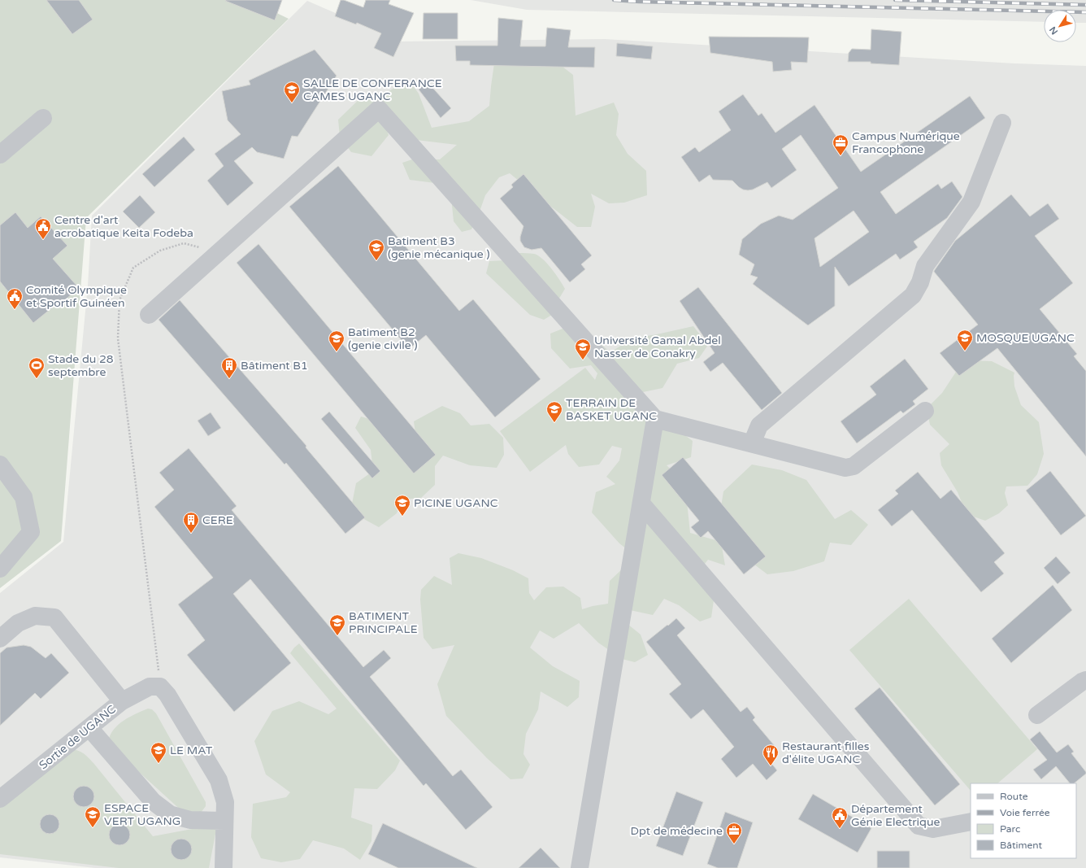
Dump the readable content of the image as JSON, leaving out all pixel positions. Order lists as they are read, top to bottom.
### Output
{
  "streets": {
    "lane": ["Sortie de UGANC"]
  },
  "places": {
    "school or university": [
      "SALLE DE CONFERANCE CAMES UGANC",
      "Batiment B3 (genie mécanique )",
      "MOSQUE UGANC",
      "Batiment B2 (genie civile )",
      "Université Gamal Abdel Nasser de Conakry",
      "TERRAIN DE BASKET UGANC",
      "PICINE UGANC",
      "BATIMENT PRINCIPALE",
      "LE MAT",
      "ESPACE VERT UGANG"
    ],
    "office": ["Campus Numérique Francophone", "Dpt de médecine"],
    "public building": ["Centre d'art acrobatique Keita Fodeba", "Comité Olympique et Sportif Guinéen", "Département Génie Electrique"],
    "sports": ["Stade du 28 septembre"],
    "building": ["Bâtiment B1", "CERE"],
    "restaurant": ["Restaurant filles d'élite UGANC"]
  },
  "legend": [
    "Route",
    "Voie ferrée",
    "Parc",
    "Bâtiment"
  ],
  "north": "bottom left"
}
